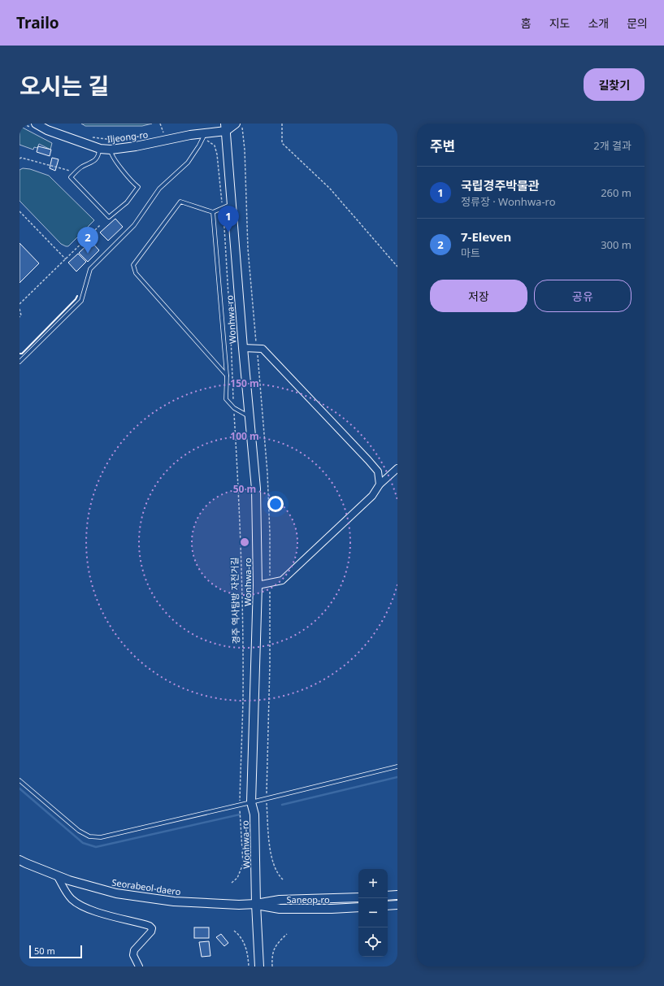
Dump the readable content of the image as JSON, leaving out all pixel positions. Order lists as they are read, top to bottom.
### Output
{
  "streets": {
    "street": [
      "Iljeong-ro",
      "Wonhwa-ro",
      "Seorabeol-daero",
      "Saneop-ro"
    ],
    "path": ["경주 역사탐방 자전거길"]
  },
  "crossings": [
    ["Iljeong-ro", "Wonhwa-ro"],
    ["Iljeong-ro", "경주 역사탐방 자전거길"],
    ["Wonhwa-ro", "Seorabeol-daero"],
    ["Wonhwa-ro", "Saneop-ro"],
    ["Seorabeol-daero", "Saneop-ro"]
  ],
  "scale_bar": "50 m",
  "page": {
    "header": "Trailo",
    "nav": [
      "홈",
      "지도",
      "소개",
      "문의"
    ],
    "title": "오시는 길",
    "buttons": [
      "길찾기",
      ["저장", "공유"]
    ],
    "heading": ["주변", "2개 결과"],
    "list": [
      {
        "mark": "1",
        "name": "국립경주박물관",
        "note": "정류장 · Wonhwa-ro",
        "value": "260 m"
      },
      {
        "mark": "2",
        "name": "7-Eleven",
        "note": "마트",
        "value": "300 m"
      }
    ],
    "pins": ["1", "2"],
    "map_buttons": ["+", "−"],
    "scale": "50 m"
  },
  "rings": ["150 m", "100 m", "50 m"]
}
